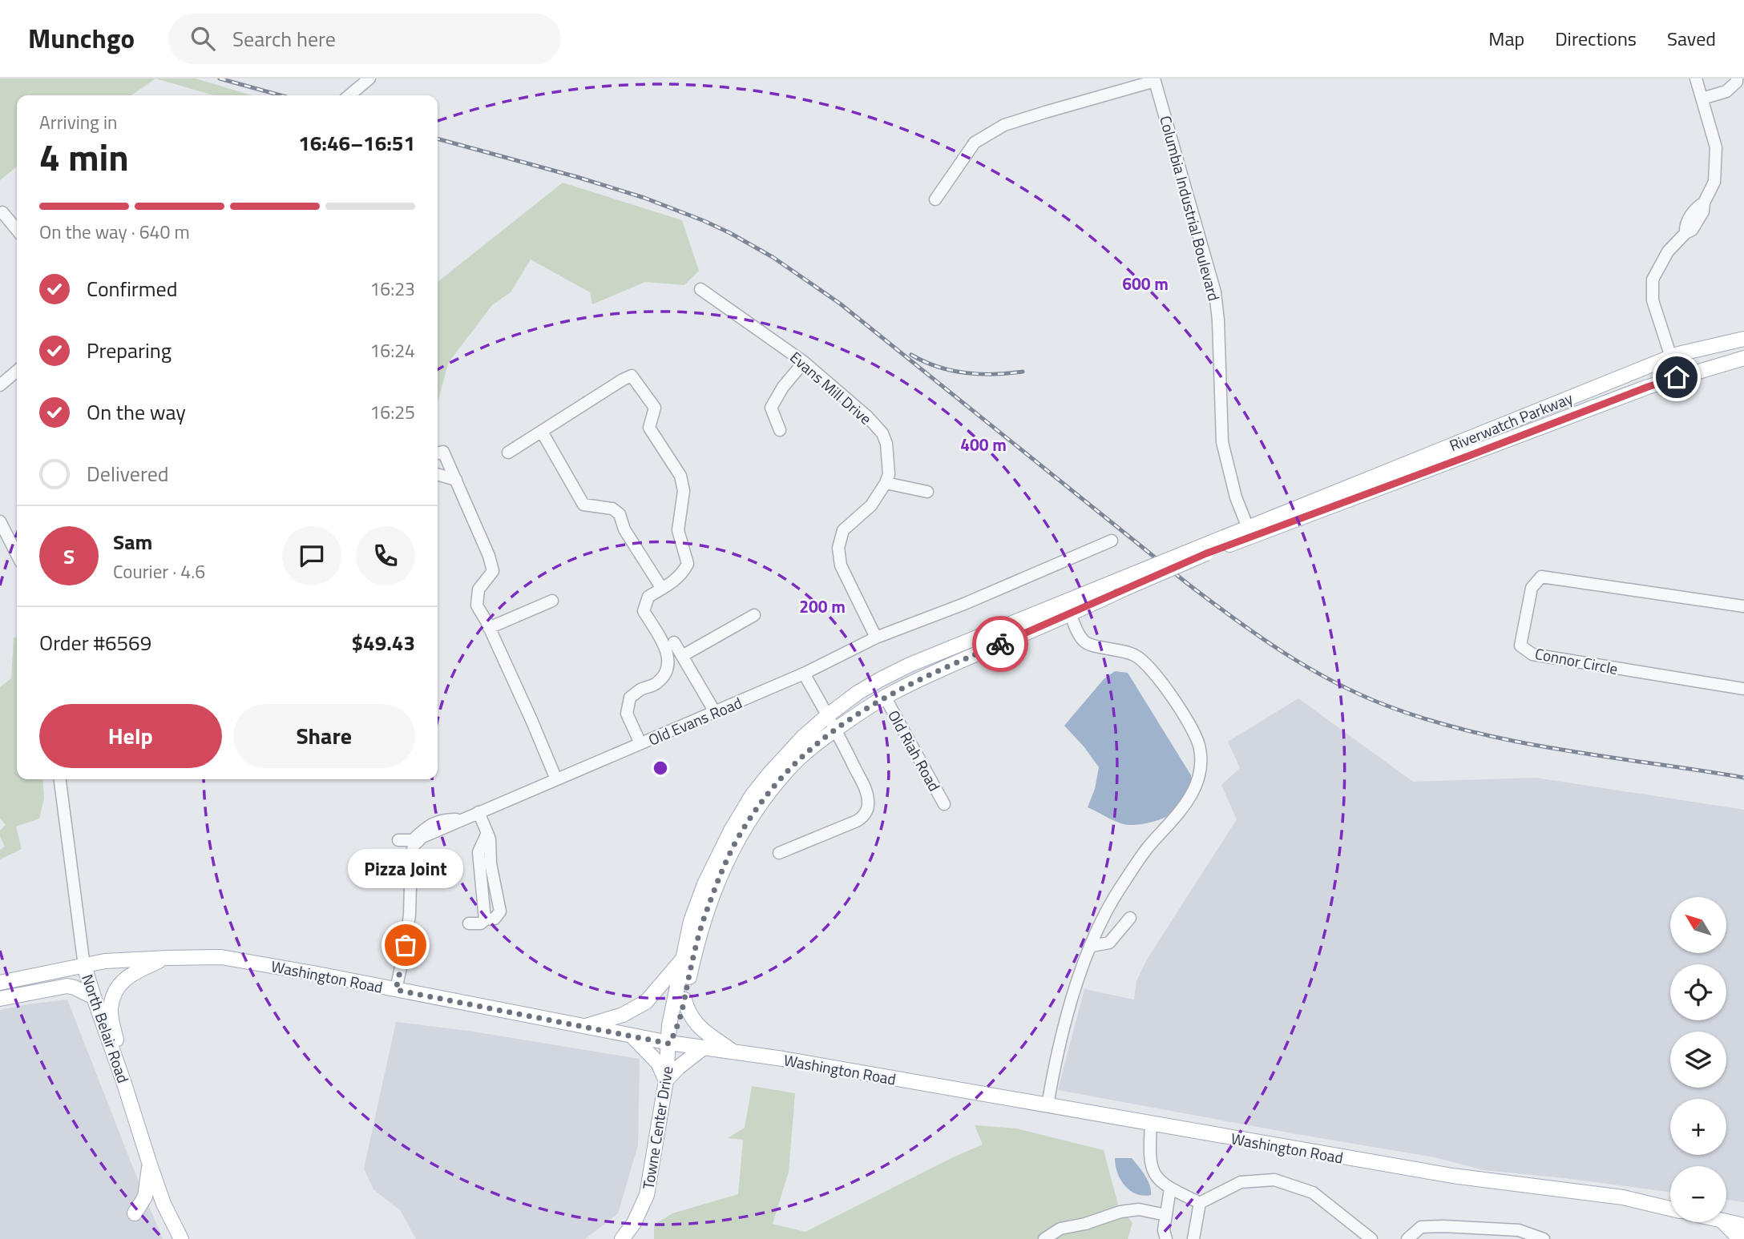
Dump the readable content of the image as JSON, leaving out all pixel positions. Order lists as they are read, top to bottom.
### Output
{
  "streets": {
    "main road": [
      "Riverwatch Parkway",
      "Washington Road",
      "North Belair Road",
      "Towne Center Drive"
    ],
    "street": [
      "Columbia Industrial Boulevard",
      "Evans Mill Drive",
      "Connor Circle",
      "Old Evans Road",
      "Old Riah Road"
    ]
  },
  "crossings": [
    ["Columbia Industrial Boulevard", "Riverwatch Parkway"],
    ["Evans Mill Drive", "Old Evans Road"],
    ["Riverwatch Parkway", "Old Riah Road"],
    ["Riverwatch Parkway", "Washington Road"],
    ["Riverwatch Parkway", "Towne Center Drive"],
    ["Old Evans Road", "Washington Road"],
    ["Washington Road", "North Belair Road"],
    ["Washington Road", "Towne Center Drive"]
  ],
  "places": ["Pizza Joint"],
  "north": "top left",
  "page": {
    "header": "Munchgo",
    "search": "Search here",
    "nav": ["Map", "Directions", "Saved"],
    "heading": ["4 min", "Arriving in", "16:46–16:51"],
    "panel": [
      "Sam",
      "Courier · 4.6",
      "Order #6569",
      "$49.43"
    ],
    "bar": "On the way · 640 m",
    "list": [
      ["Confirmed", "16:23"],
      ["Preparing", "16:24"],
      ["On the way", "16:25"],
      "Delivered"
    ],
    "round": "S",
    "buttons": ["Help", "Share"],
    "bubble": "Pizza Joint",
    "map_buttons": ["+", "−"]
  },
  "rings": ["600 m", "400 m", "200 m"]
}
